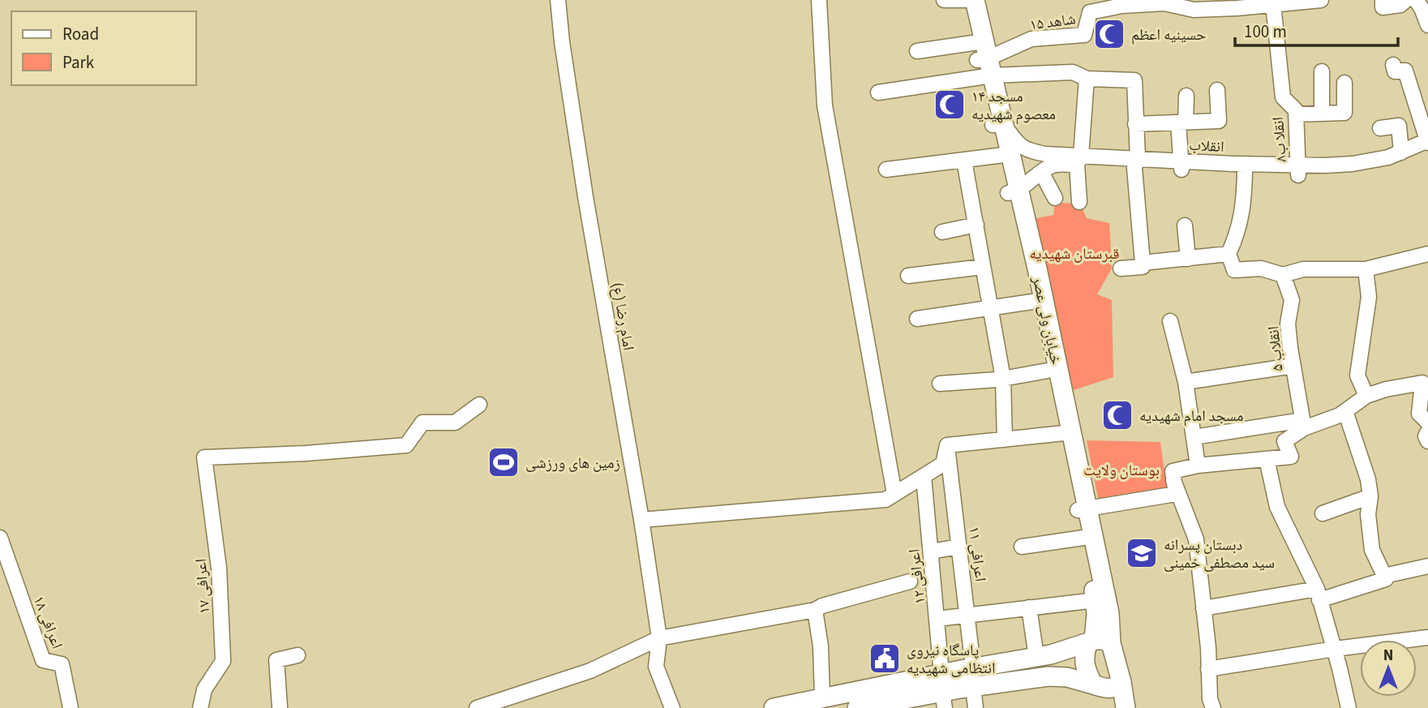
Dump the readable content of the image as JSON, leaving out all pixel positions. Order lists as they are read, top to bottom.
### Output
{
  "streets": {
    "main road": ["خیابان ولی عصر"],
    "street": [
      "شاهد ۱۵",
      "انقلا ب۸",
      "انقلاب",
      "امام رضا (ع)",
      "انقلاب ۵",
      "اعرافی ۱۱",
      "اعرافی ۱۲",
      "اعرافی ۱۷",
      "اعرافی ۱۸"
    ]
  },
  "crossings": [
    ["شاهد ۱۵", "انقلا ب۸"],
    ["شاهد ۱۵", "خیابان ولی عصر"],
    ["انقلا ب۸", "انقلاب"],
    ["انقلاب", "خیابان ولی عصر"]
  ],
  "parks": ["قبرستان شهیدیه", "بوستان ولایت"],
  "places": {
    "mosque": ["حسینیه اعظم", "مسجد ۱۴ معصوم شهیدیه", "مسجد امام شهیدیه"],
    "sports": ["زمین های ورزشی"],
    "school or university": ["دبستان پسرانه سید مصطفی خمینی"],
    "public building": ["پاسگاه نیروی انتظامی شهیدیه"]
  },
  "legend": ["Road", "Park"],
  "scale_bar": "100 m",
  "north": "top"
}
